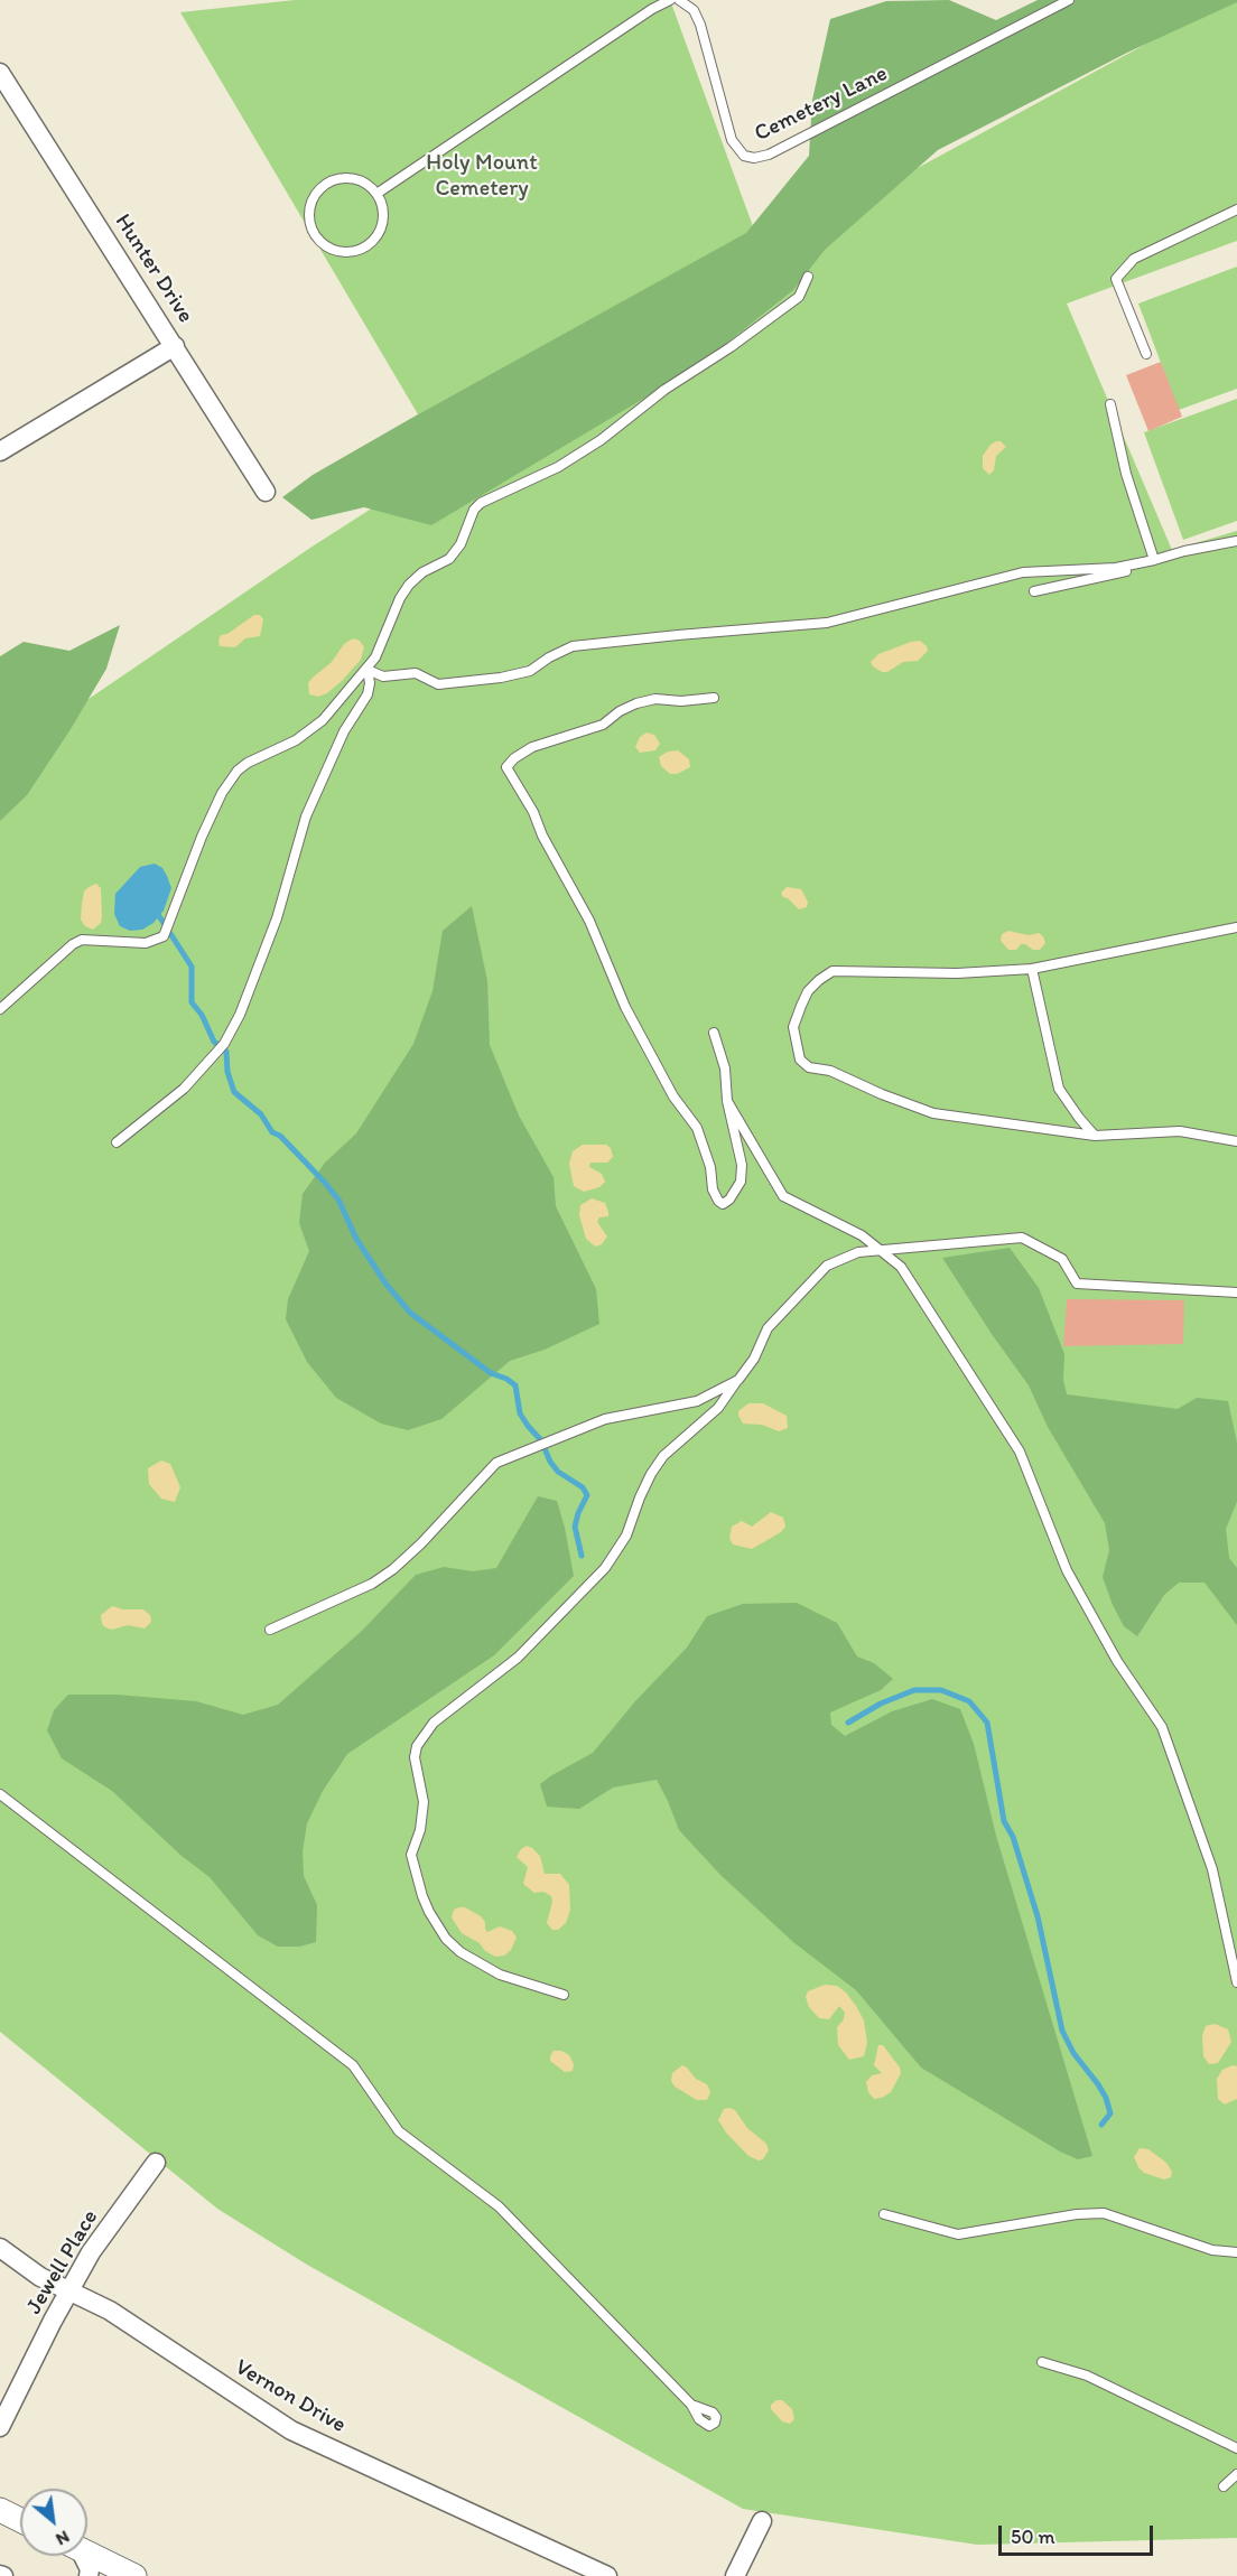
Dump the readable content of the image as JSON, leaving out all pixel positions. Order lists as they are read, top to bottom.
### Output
{
  "streets": {
    "street": ["Hunter Drive", "Jewell Place", "Vernon Drive"],
    "lane": ["Cemetery Lane"]
  },
  "crossings": [
    ["Jewell Place", "Vernon Drive"]
  ],
  "parks": ["Holy Mount Cemetery"],
  "scale_bar": "50 m",
  "north": "bottom right"
}
